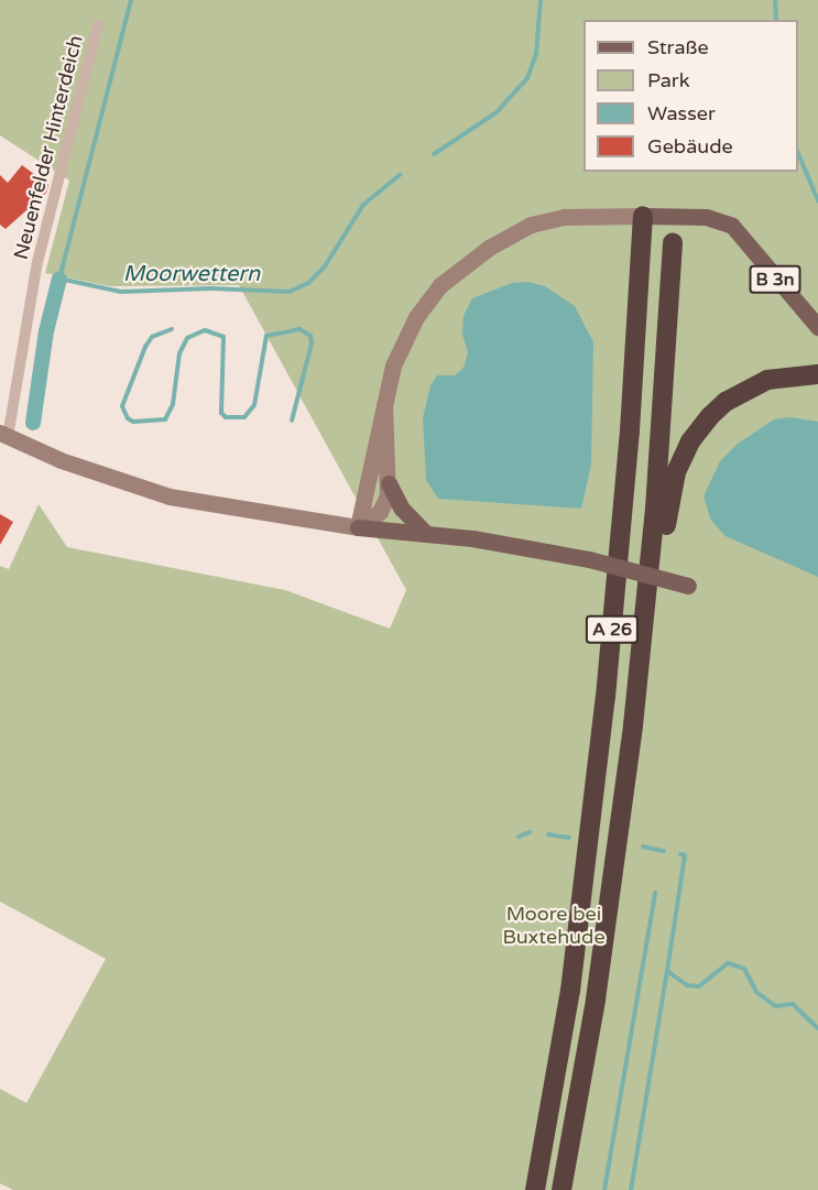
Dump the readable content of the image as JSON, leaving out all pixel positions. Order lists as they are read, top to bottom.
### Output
{
  "streets": {
    "highway": ["A 26"],
    "main road": ["B 3n"],
    "street": ["Neuenfelder Hinterdeich"]
  },
  "crossings": [
    ["B 3n", "A 26"]
  ],
  "water": ["Moorwettern"],
  "parks": ["Moore bei Buxtehude"],
  "legend": [
    "Straße",
    "Park",
    "Wasser",
    "Gebäude"
  ]
}
